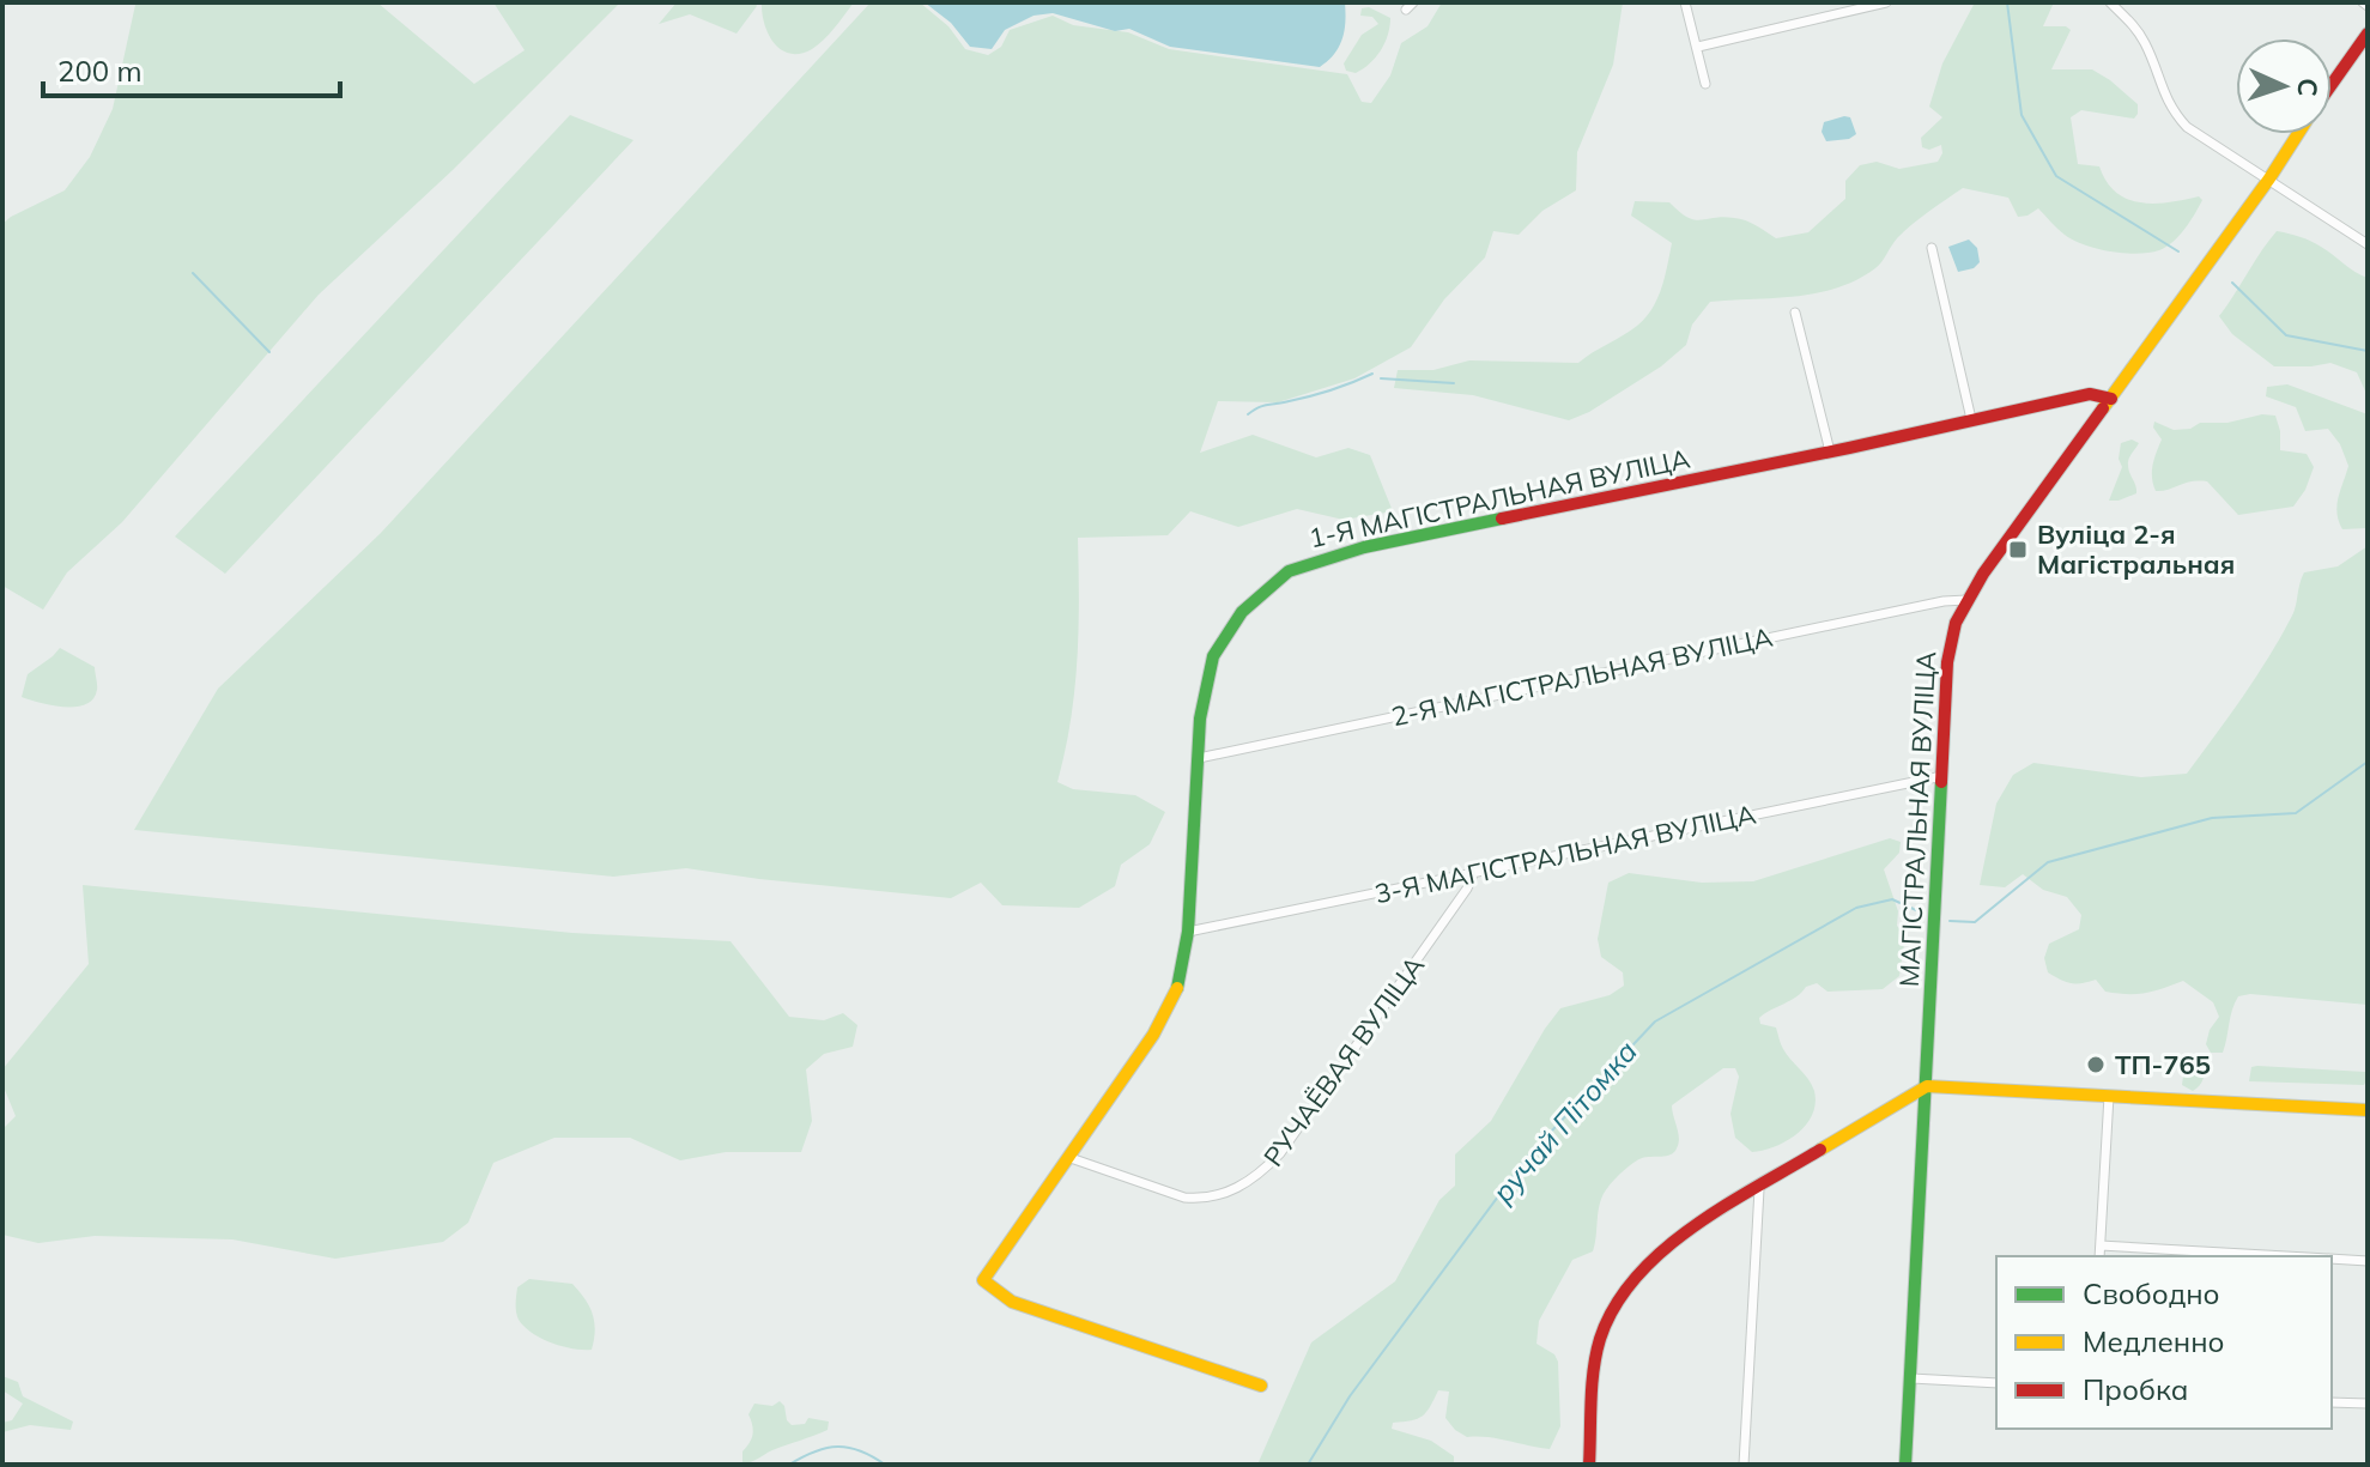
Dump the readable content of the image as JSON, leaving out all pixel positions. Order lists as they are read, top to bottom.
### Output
{
  "streets": {
    "street": [
      "1-Я МАГІСТРАЛЬНАЯ ВУЛІЦА",
      "2-Я МАГІСТРАЛЬНАЯ ВУЛІЦА",
      "МАГІСТРАЛЬНАЯ ВУЛІЦА",
      "3-Я МАГІСТРАЛЬНАЯ ВУЛІЦА",
      "РУЧАЁВАЯ ВУЛІЦА"
    ]
  },
  "crossings": [
    ["1-Я МАГІСТРАЛЬНАЯ ВУЛІЦА", "2-Я МАГІСТРАЛЬНАЯ ВУЛІЦА"],
    ["1-Я МАГІСТРАЛЬНАЯ ВУЛІЦА", "МАГІСТРАЛЬНАЯ ВУЛІЦА"],
    ["1-Я МАГІСТРАЛЬНАЯ ВУЛІЦА", "3-Я МАГІСТРАЛЬНАЯ ВУЛІЦА"],
    ["1-Я МАГІСТРАЛЬНАЯ ВУЛІЦА", "РУЧАЁВАЯ ВУЛІЦА"],
    ["2-Я МАГІСТРАЛЬНАЯ ВУЛІЦА", "МАГІСТРАЛЬНАЯ ВУЛІЦА"],
    ["МАГІСТРАЛЬНАЯ ВУЛІЦА", "3-Я МАГІСТРАЛЬНАЯ ВУЛІЦА"],
    ["3-Я МАГІСТРАЛЬНАЯ ВУЛІЦА", "РУЧАЁВАЯ ВУЛІЦА"]
  ],
  "water": ["ручай Пітомка"],
  "places": {
    "transit": ["Вуліца 2-я Магістральная"],
    "other": ["ТП-765"]
  },
  "legend": ["Свободно", "Медленно", "Пробка"],
  "scale_bar": "200 m",
  "north": "right"
}
